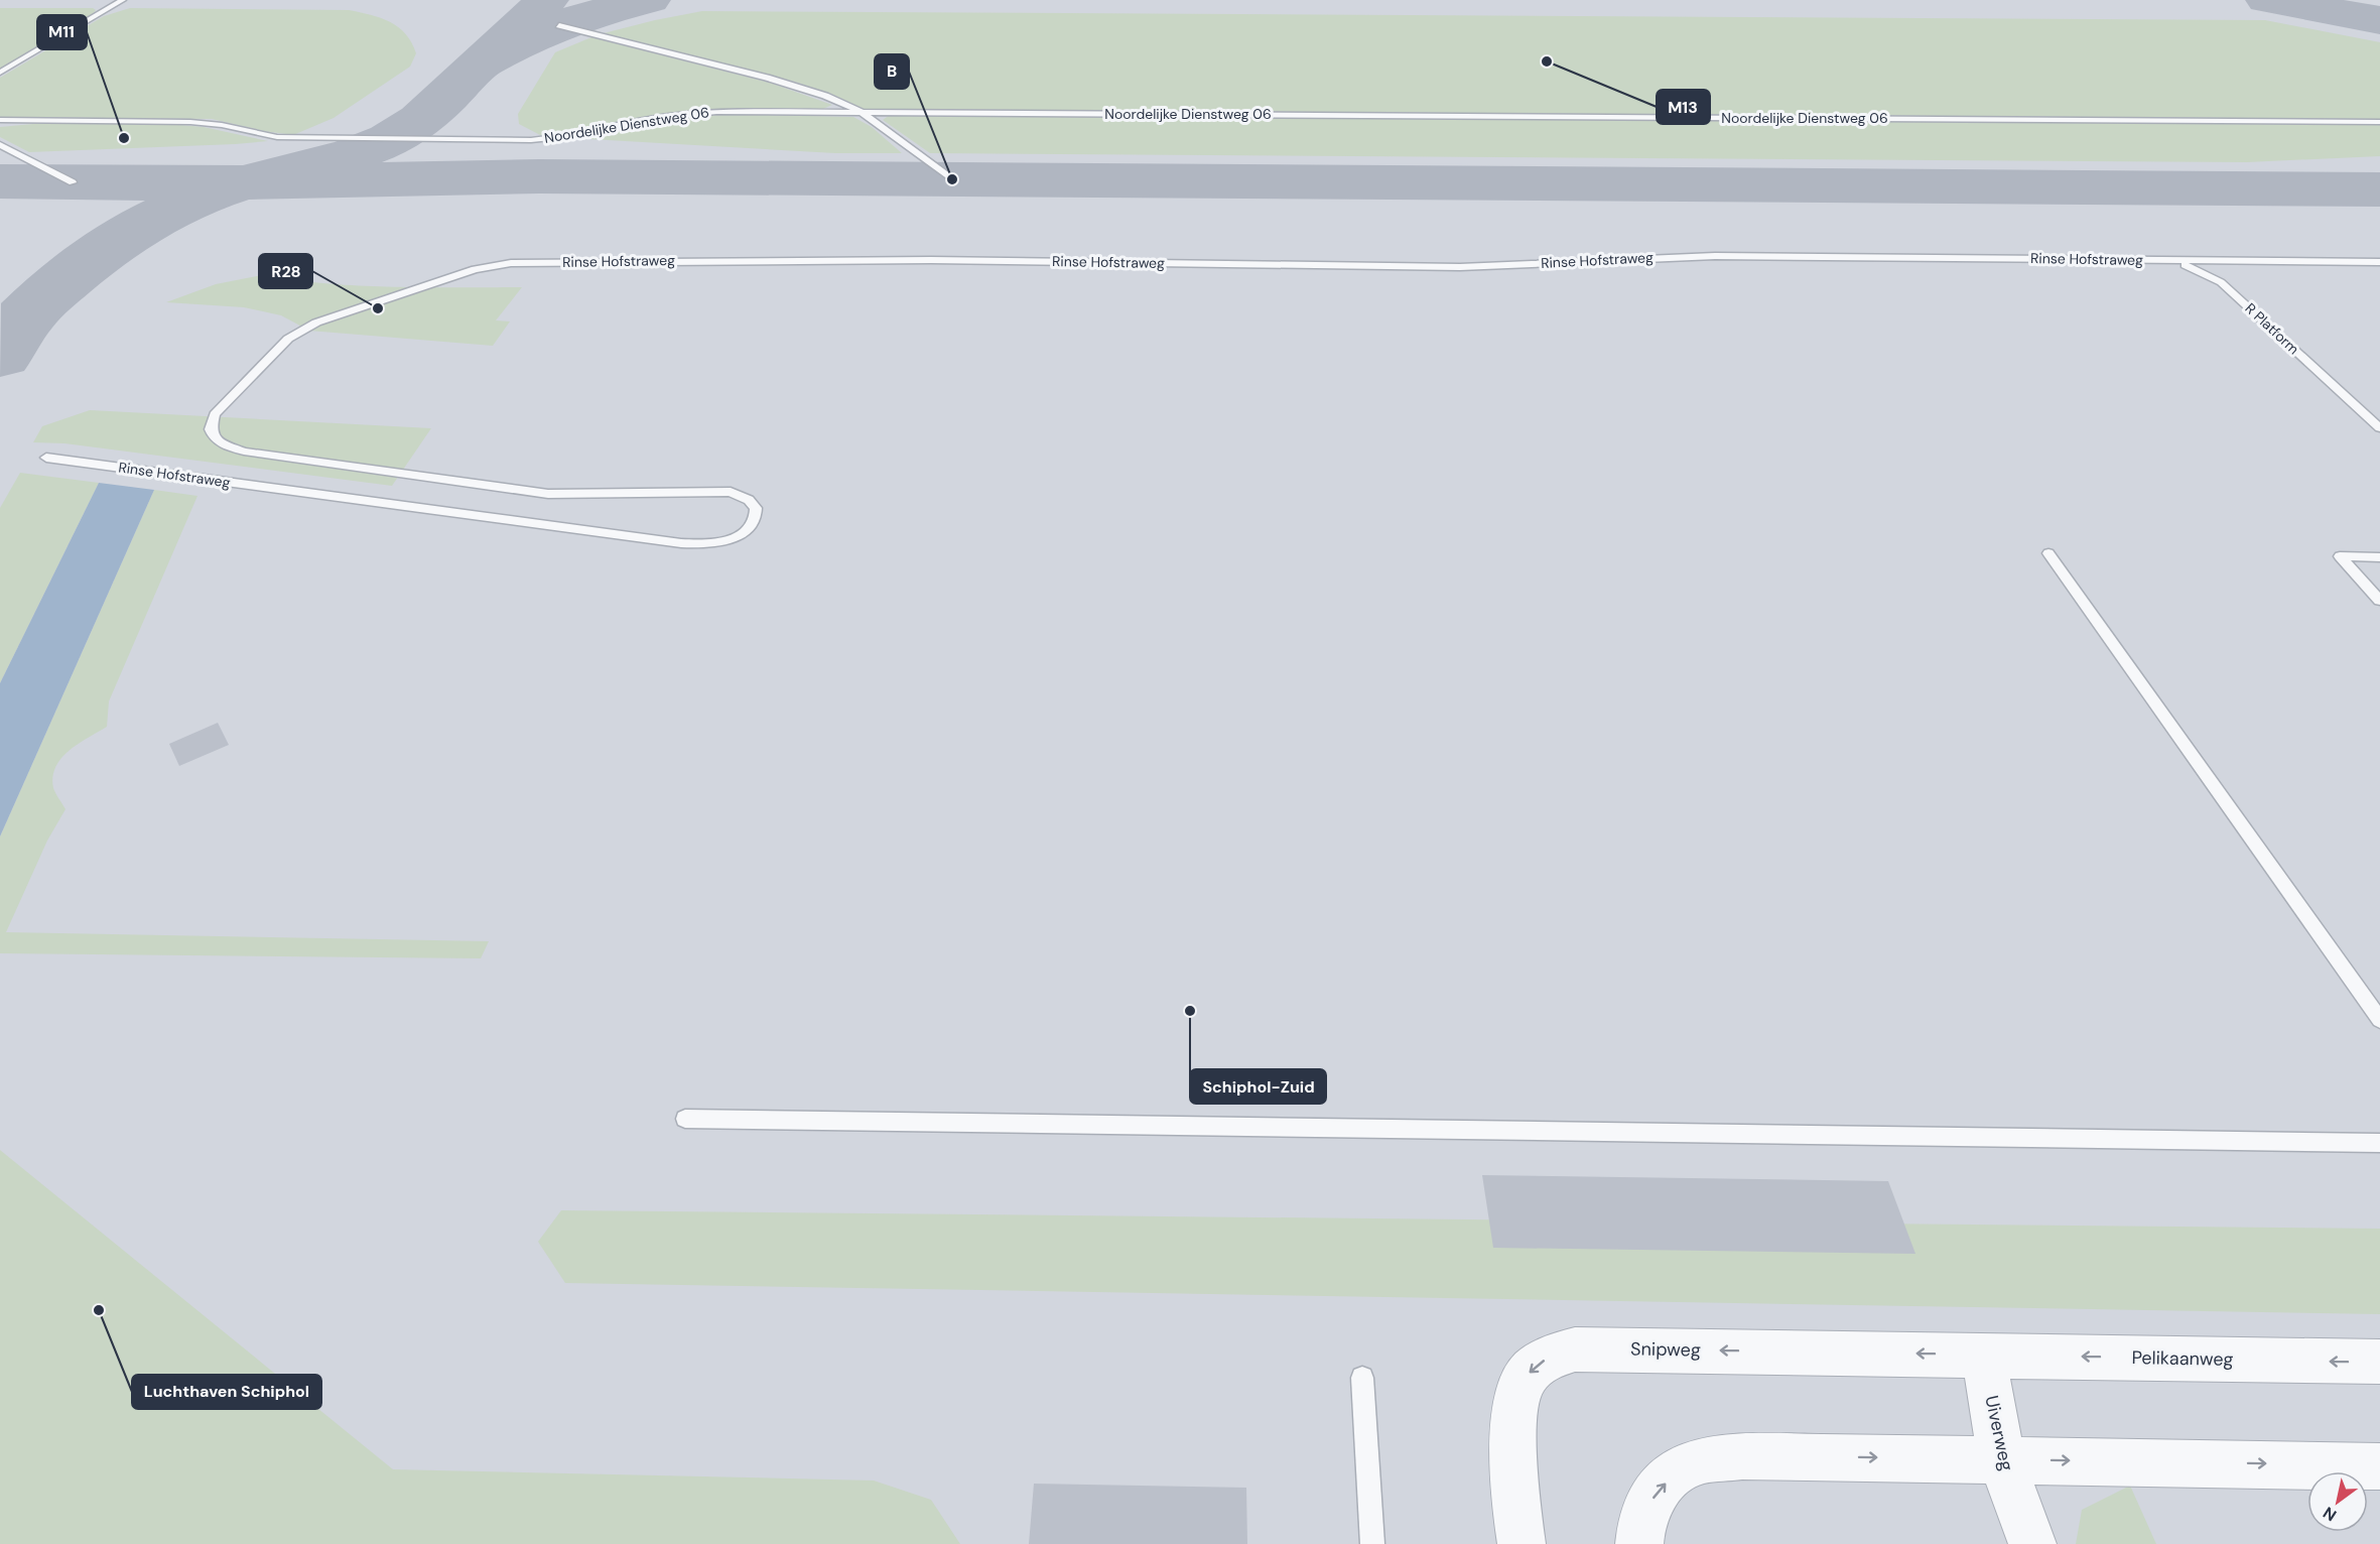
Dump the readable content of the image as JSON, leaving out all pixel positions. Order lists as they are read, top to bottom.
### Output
{
  "streets": {
    "street": ["Snipweg", "Pelikaanweg", "Uiverweg"],
    "lane": ["Noordelijke Dienstweg 06", "Rinse Hofstraweg", "R Platform"]
  },
  "crossings": [
    ["Rinse Hofstraweg", "R Platform"],
    ["Snipweg", "Pelikaanweg"],
    ["Snipweg", "Uiverweg"],
    ["Pelikaanweg", "Uiverweg"]
  ],
  "places": [
    "M13",
    "M11",
    "B",
    "R28",
    "Schiphol-Zuid",
    "Luchthaven Schiphol"
  ],
  "north": "bottom left"
}
